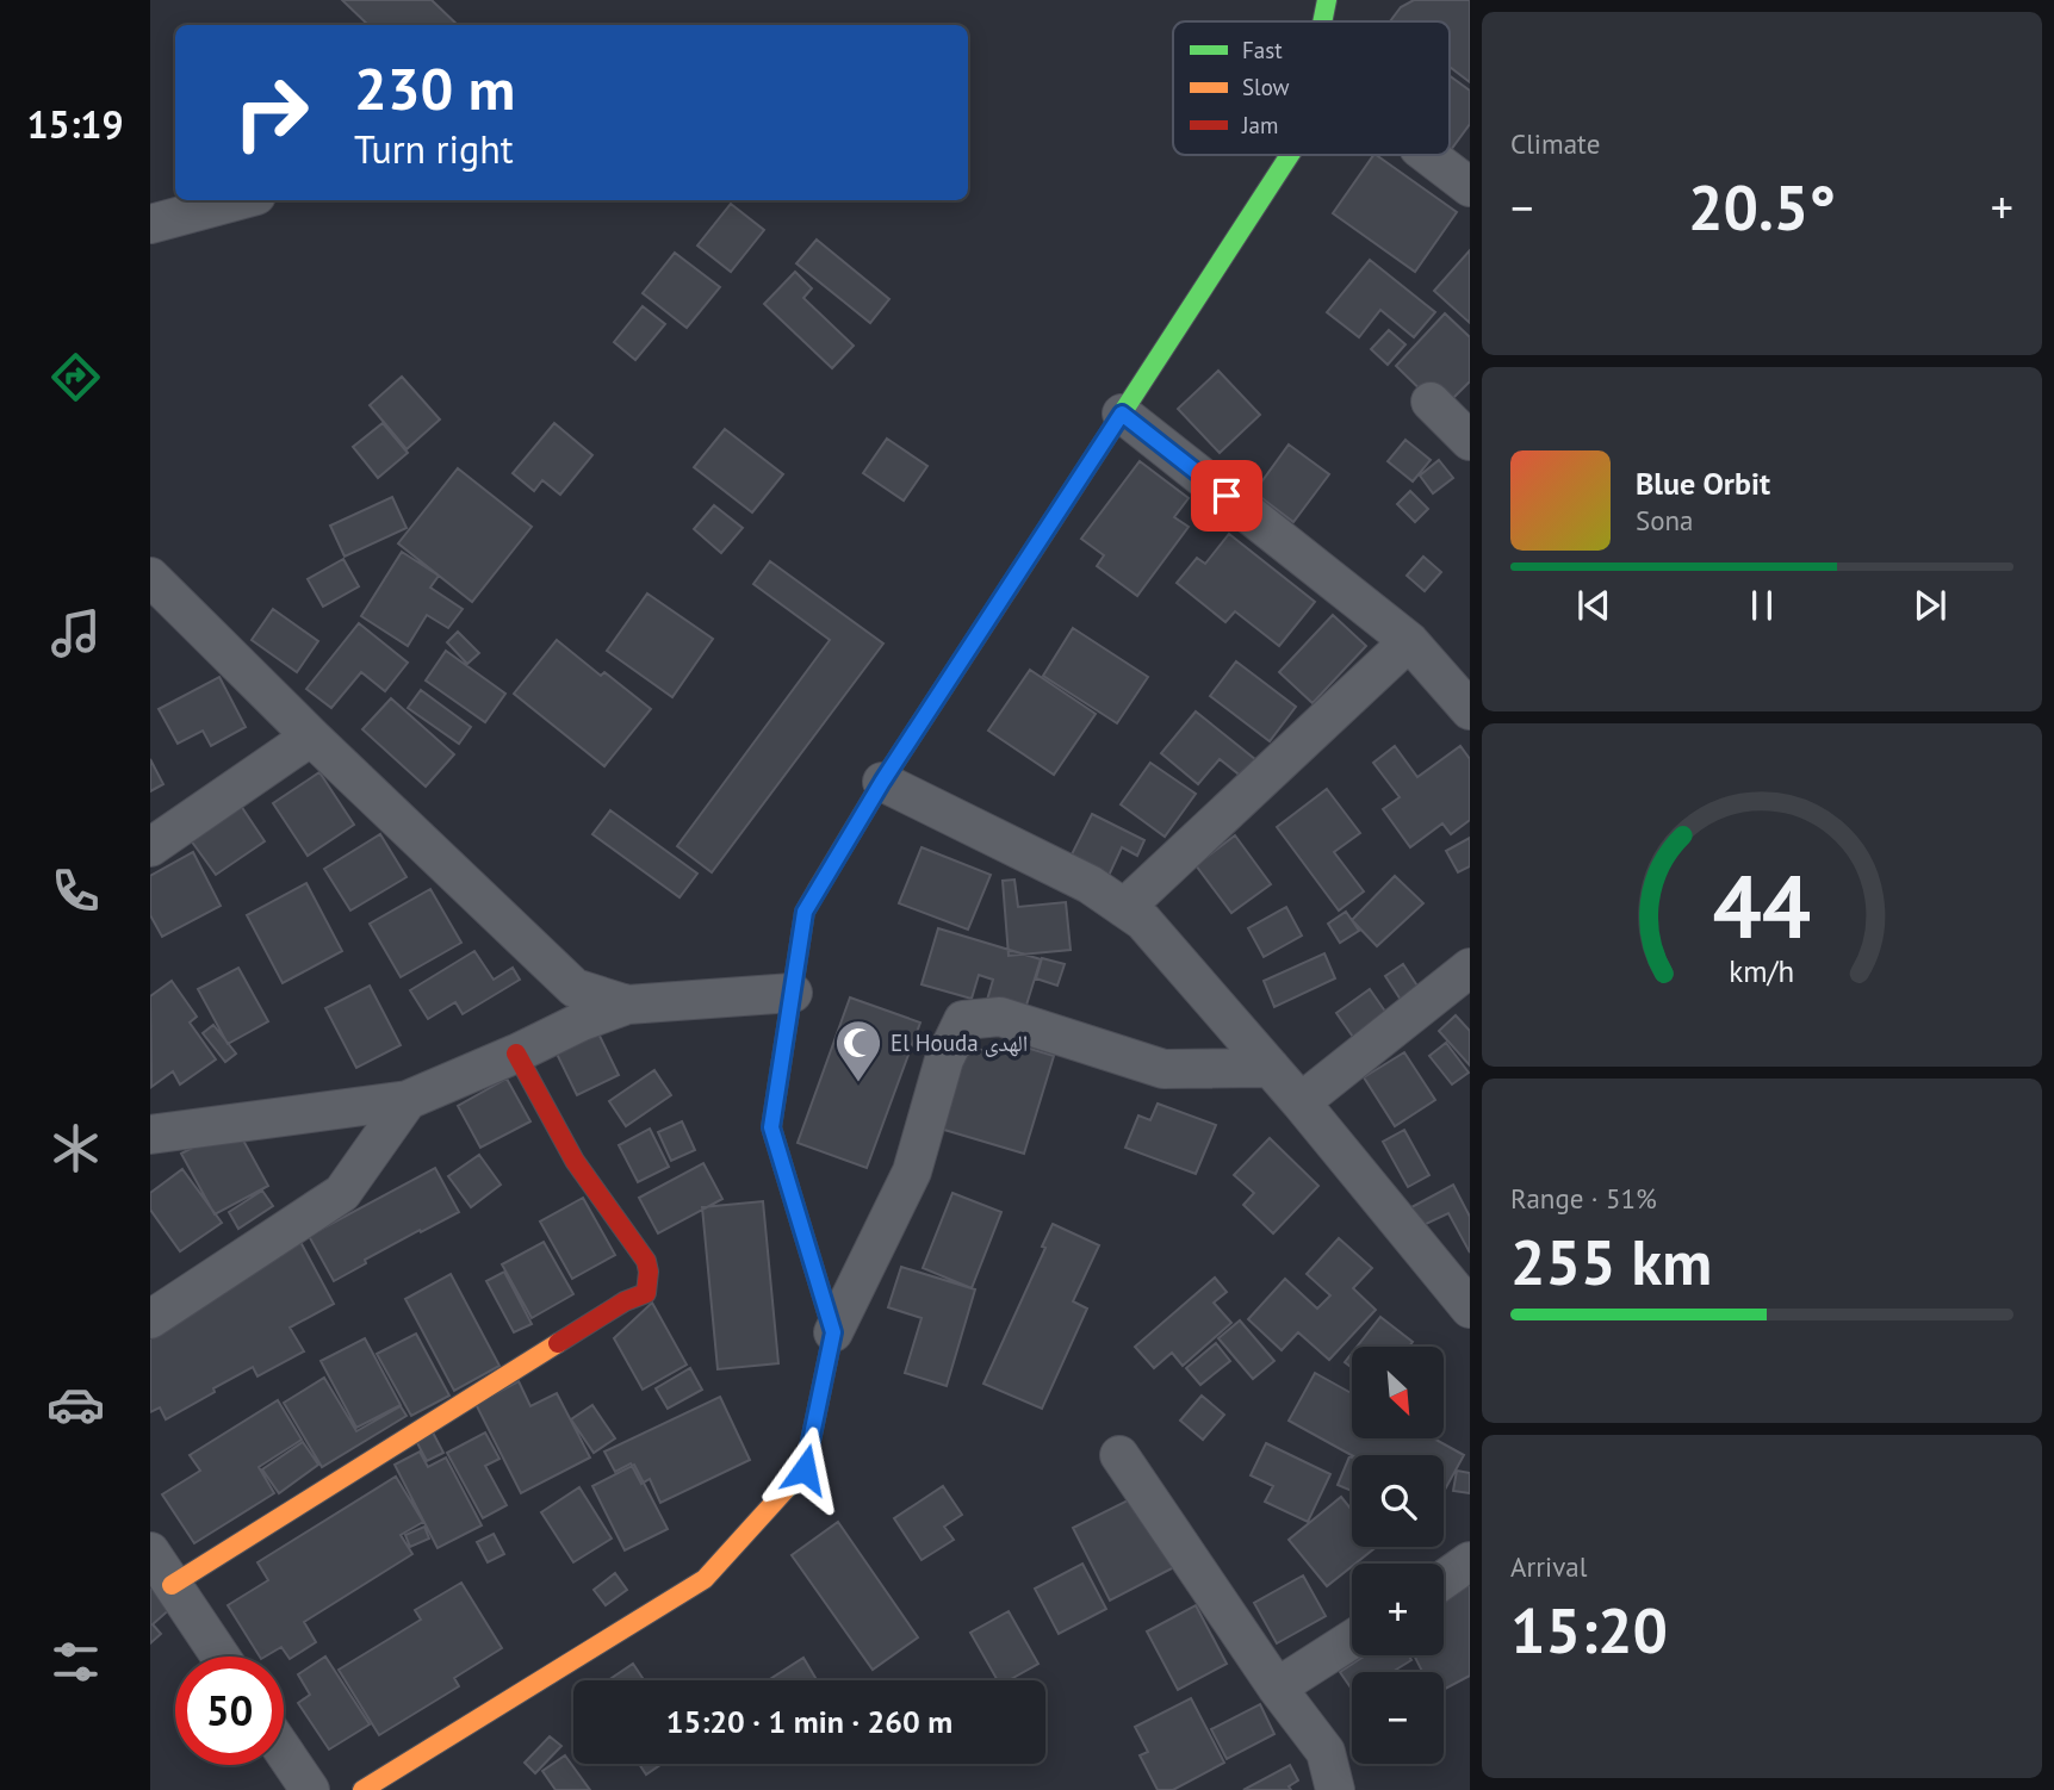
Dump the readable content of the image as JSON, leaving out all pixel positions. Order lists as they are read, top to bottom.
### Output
{
  "places": {
    "mosque": ["El Houda الهدى"]
  },
  "legend": ["Fast", "Slow", "Jam"],
  "north": "bottom right",
  "page": {
    "tabs": "15:19",
    "tile": [
      "Climate",
      ["Range · 51%", "255 km"],
      ["Arrival", "15:20"]
    ],
    "turn": ["230 m", "Turn right"],
    "heat": ["−", "20.5°", "+"],
    "song": ["Blue Orbit", "Sona"],
    "map_buttons": ["+", "−"],
    "limit": "50",
    "trip": "15:20 · 1 min · 260 m",
    "gauge": ["44", "km/h"]
  }
}
